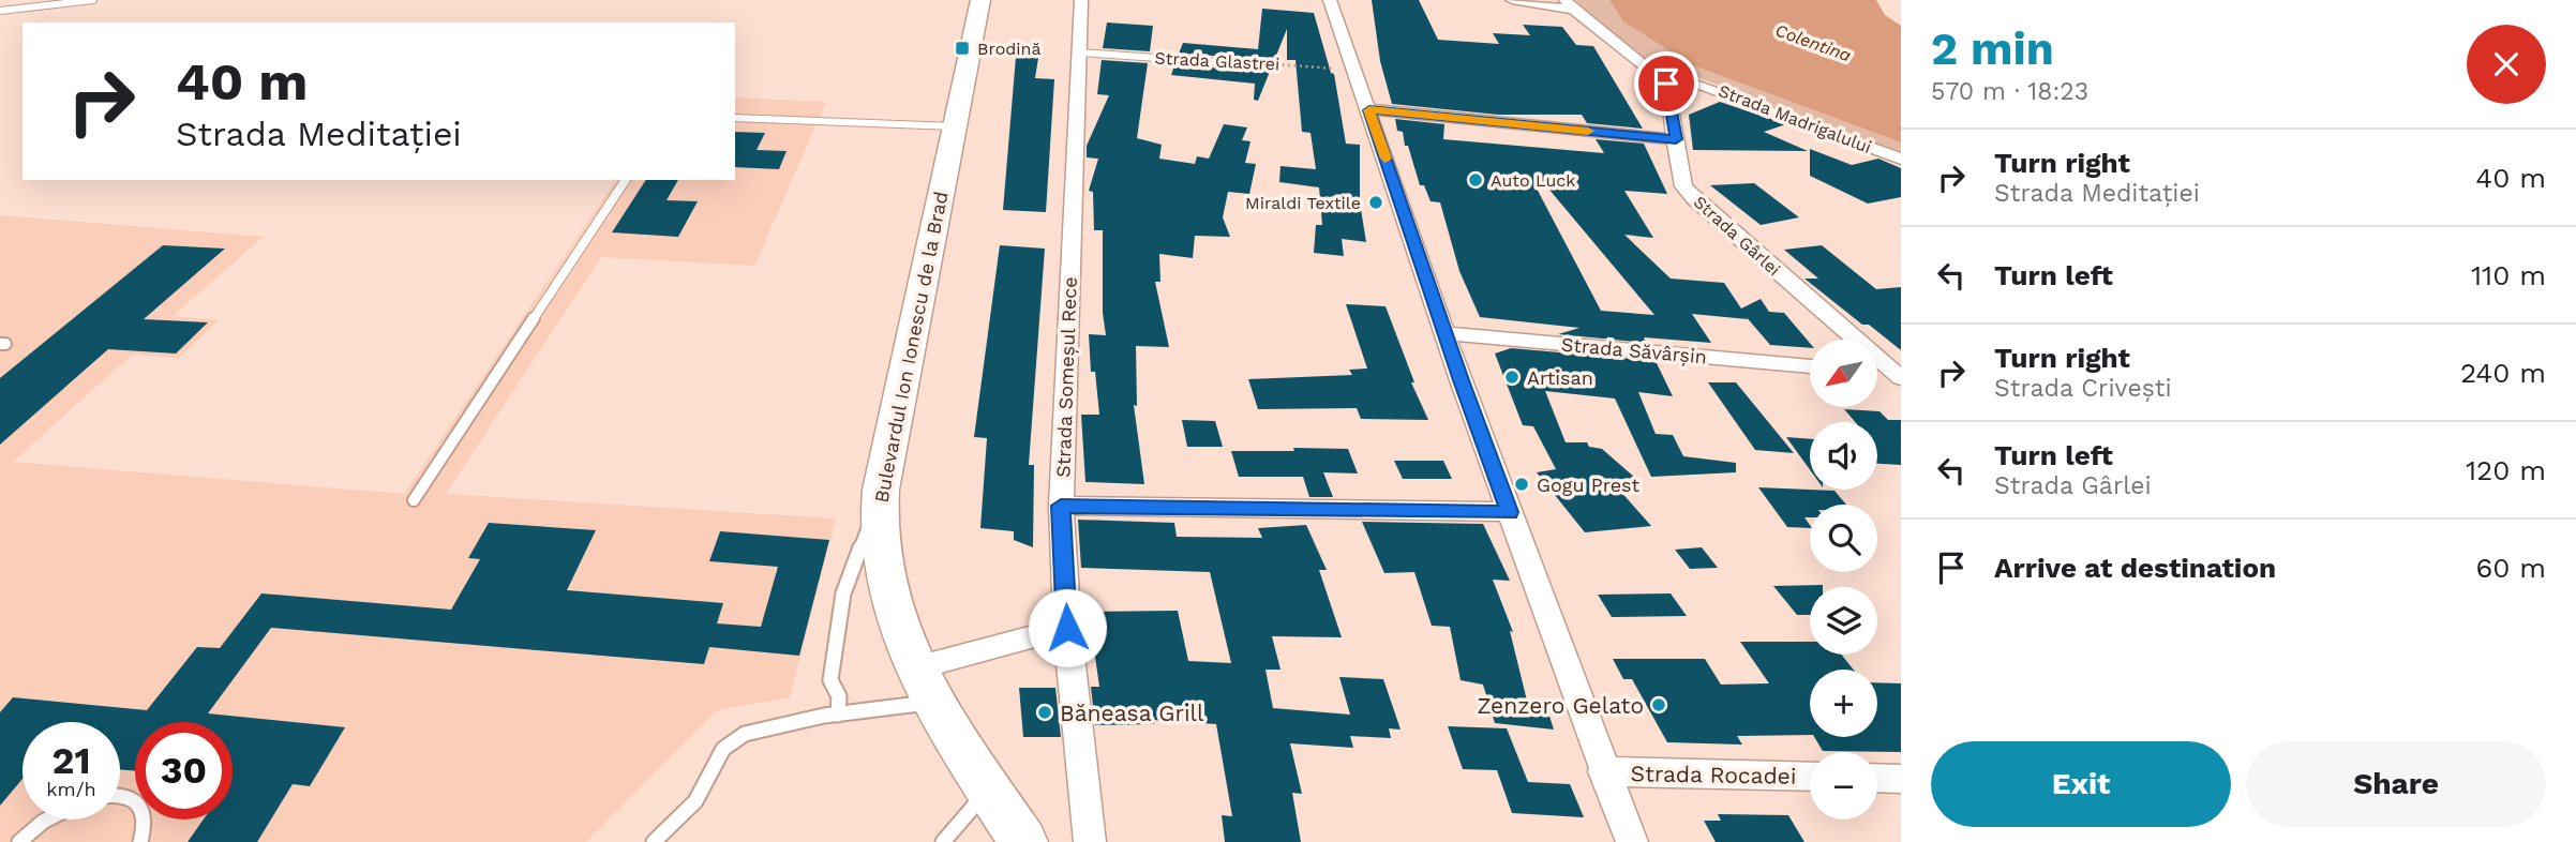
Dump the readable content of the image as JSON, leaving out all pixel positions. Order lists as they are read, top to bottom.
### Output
{
  "streets": {
    "main road": ["Bulevardul Ion Ionescu de la Brad"],
    "street": [
      "Strada Madrigalului",
      "Strada Gârlei",
      "Strada Săvârșin",
      "Strada Someșul Rece",
      "Strada Rocadei"
    ],
    "lane": ["Strada Glastrei"]
  },
  "crossings": [
    ["Strada Glastrei", "Strada Someșul Rece"],
    ["Strada Madrigalului", "Strada Gârlei"]
  ],
  "water": ["Colentina"],
  "places": {
    "transit": ["Brodină"],
    "other": [
      "Auto Luck",
      "Miraldi Textile",
      "Artisan",
      "Gogu Prest",
      "Zenzero Gelato",
      "Băneasa Grill"
    ]
  },
  "north": "bottom left",
  "page": {
    "heading": ["2 min", "570 m · 18:23"],
    "turn": ["40 m", "Strada Meditației"],
    "list": [
      {
        "name": "Turn right",
        "note": "Strada Meditației",
        "value": "40 m"
      },
      {
        "name": "Turn left",
        "value": "110 m"
      },
      {
        "name": "Turn right",
        "note": "Strada Crivești",
        "value": "240 m"
      },
      {
        "name": "Turn left",
        "note": "Strada Gârlei",
        "value": "120 m"
      },
      {
        "name": "Arrive at destination",
        "value": "60 m"
      }
    ],
    "map_buttons": ["+", "−"],
    "speed": "21 km/h",
    "limit": "30",
    "buttons": ["Exit", "Share"]
  }
}
